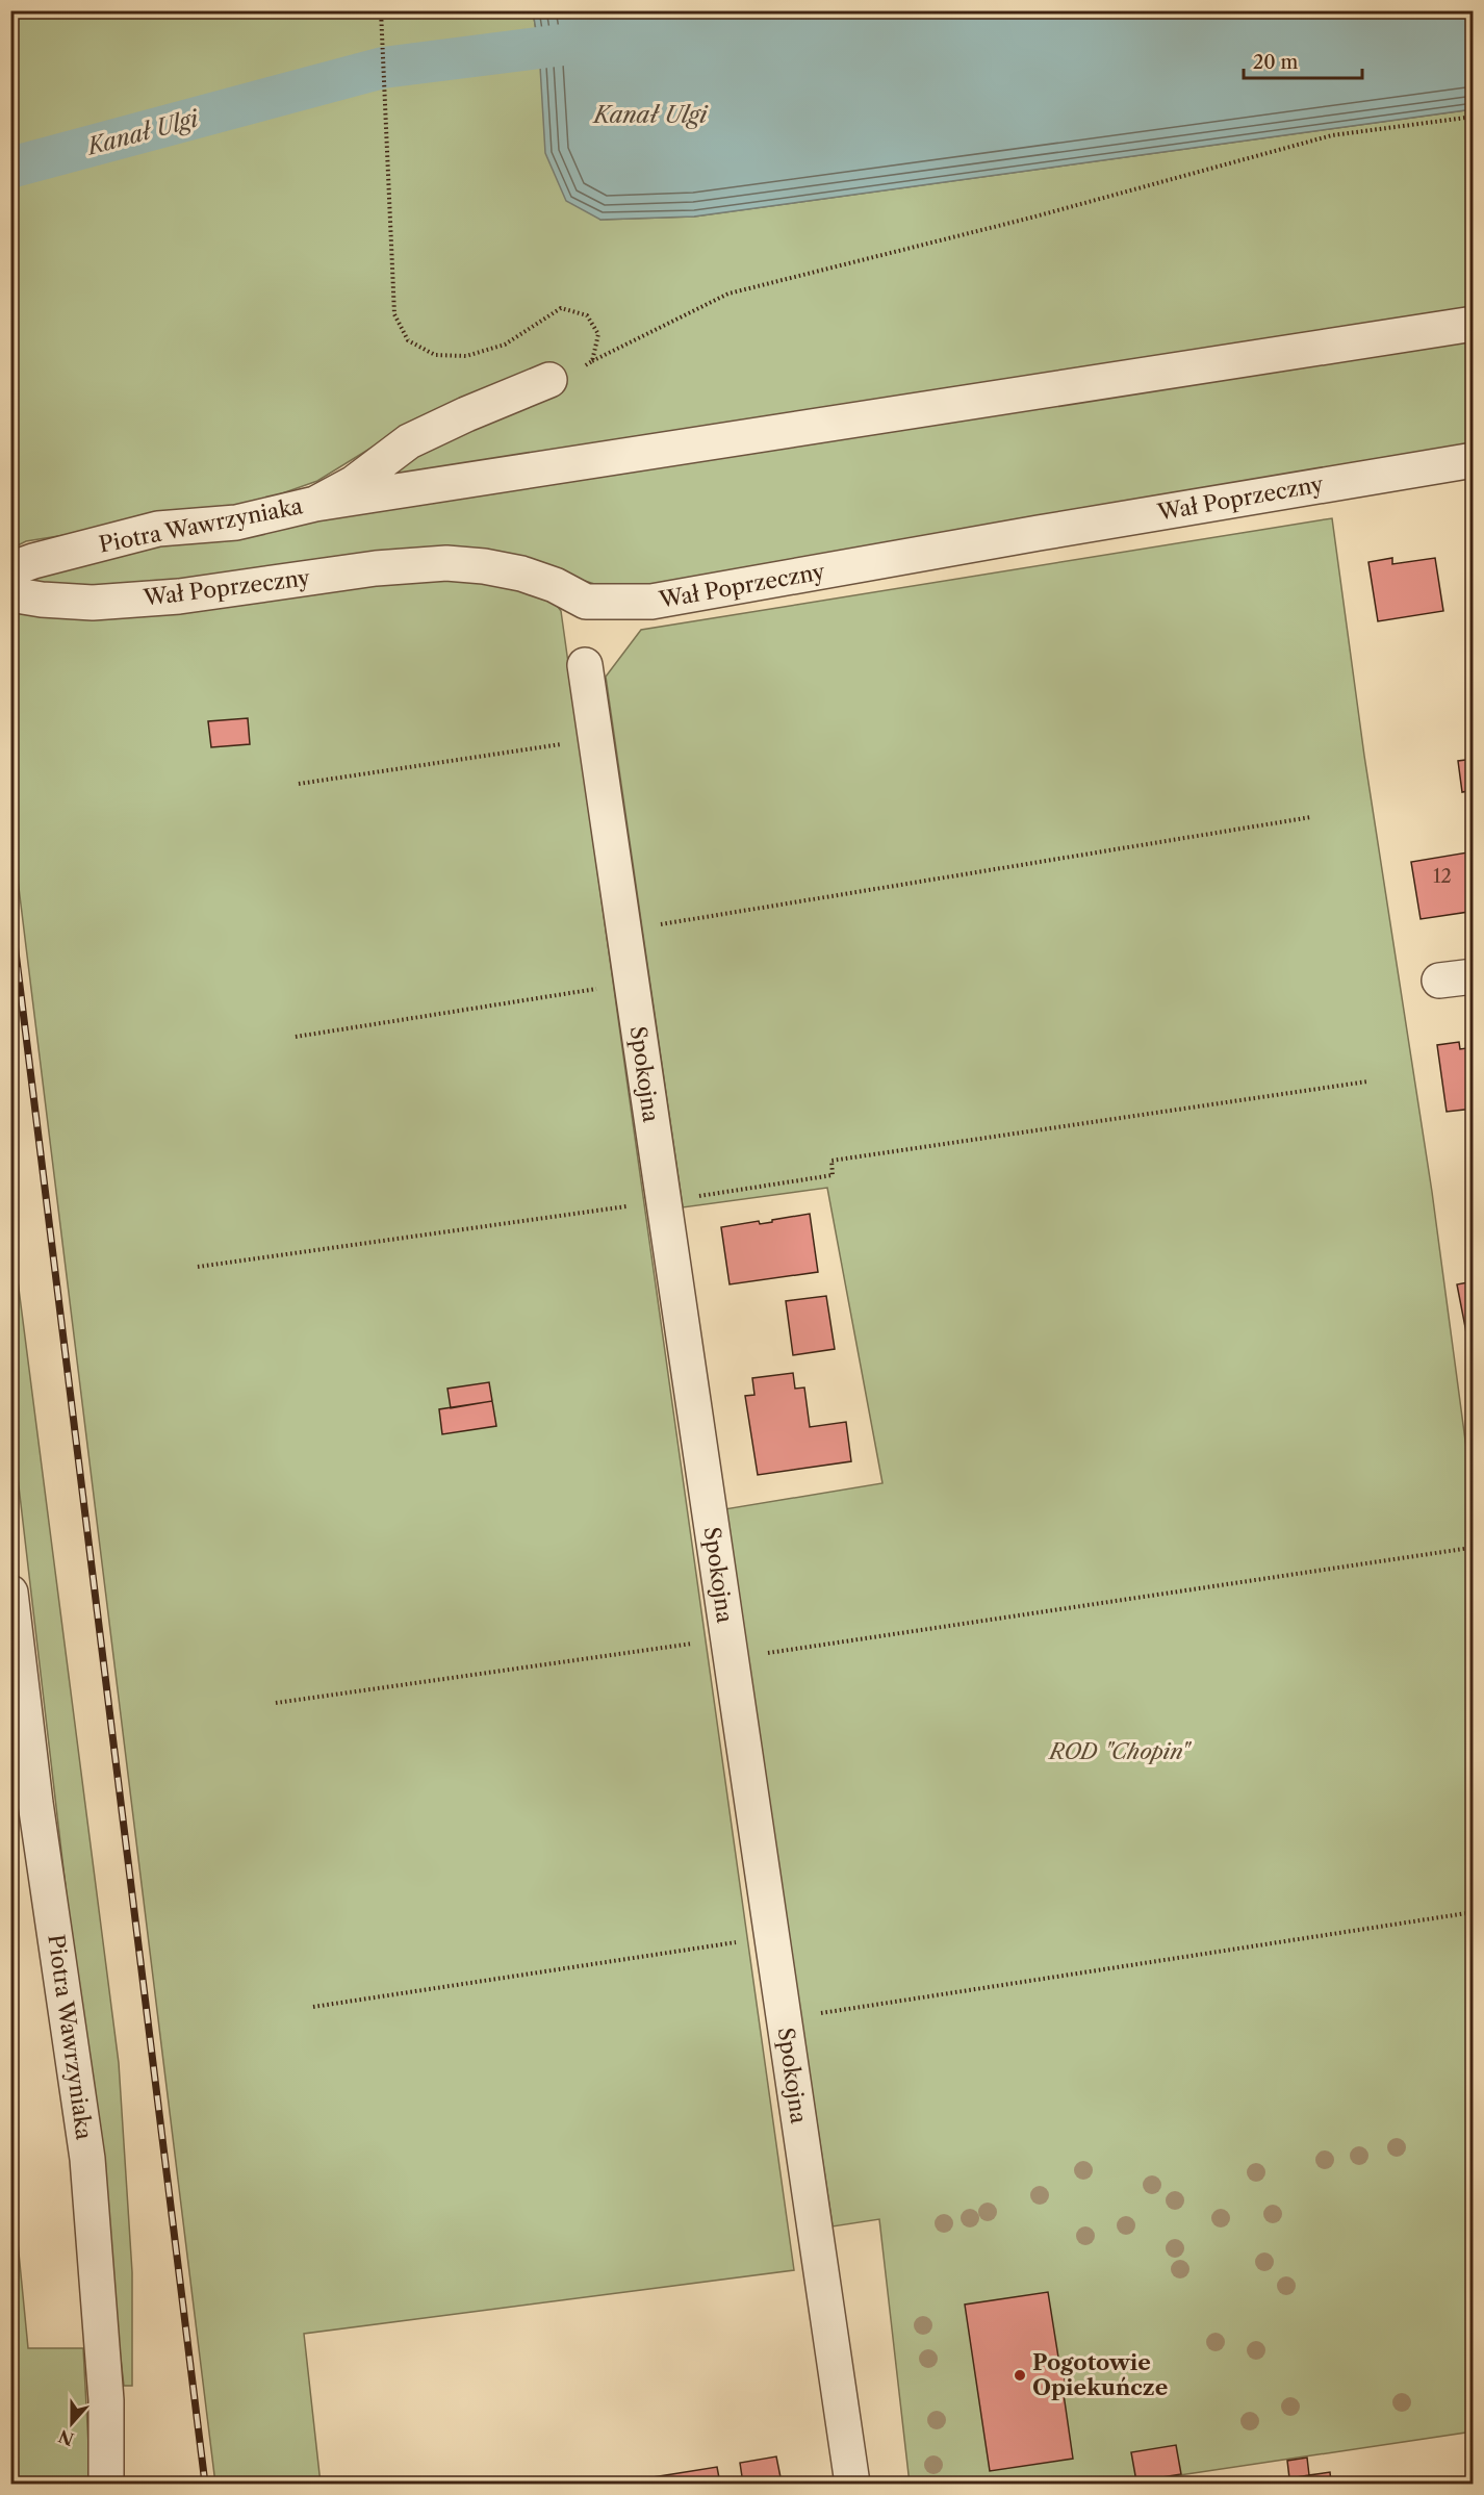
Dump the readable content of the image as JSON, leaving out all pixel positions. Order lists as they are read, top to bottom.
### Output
{
  "streets": {
    "street": ["Wał Poprzeczny", "Piotra Wawrzyniaka", "Spokojna"]
  },
  "water": ["Kanał Ulgi"],
  "parks": ["ROD \"Chopin\""],
  "places": ["Pogotowie Opiekuńcze"],
  "house_numbers": ["12"],
  "scale_bar": "20 m",
  "north": "bottom"
}
